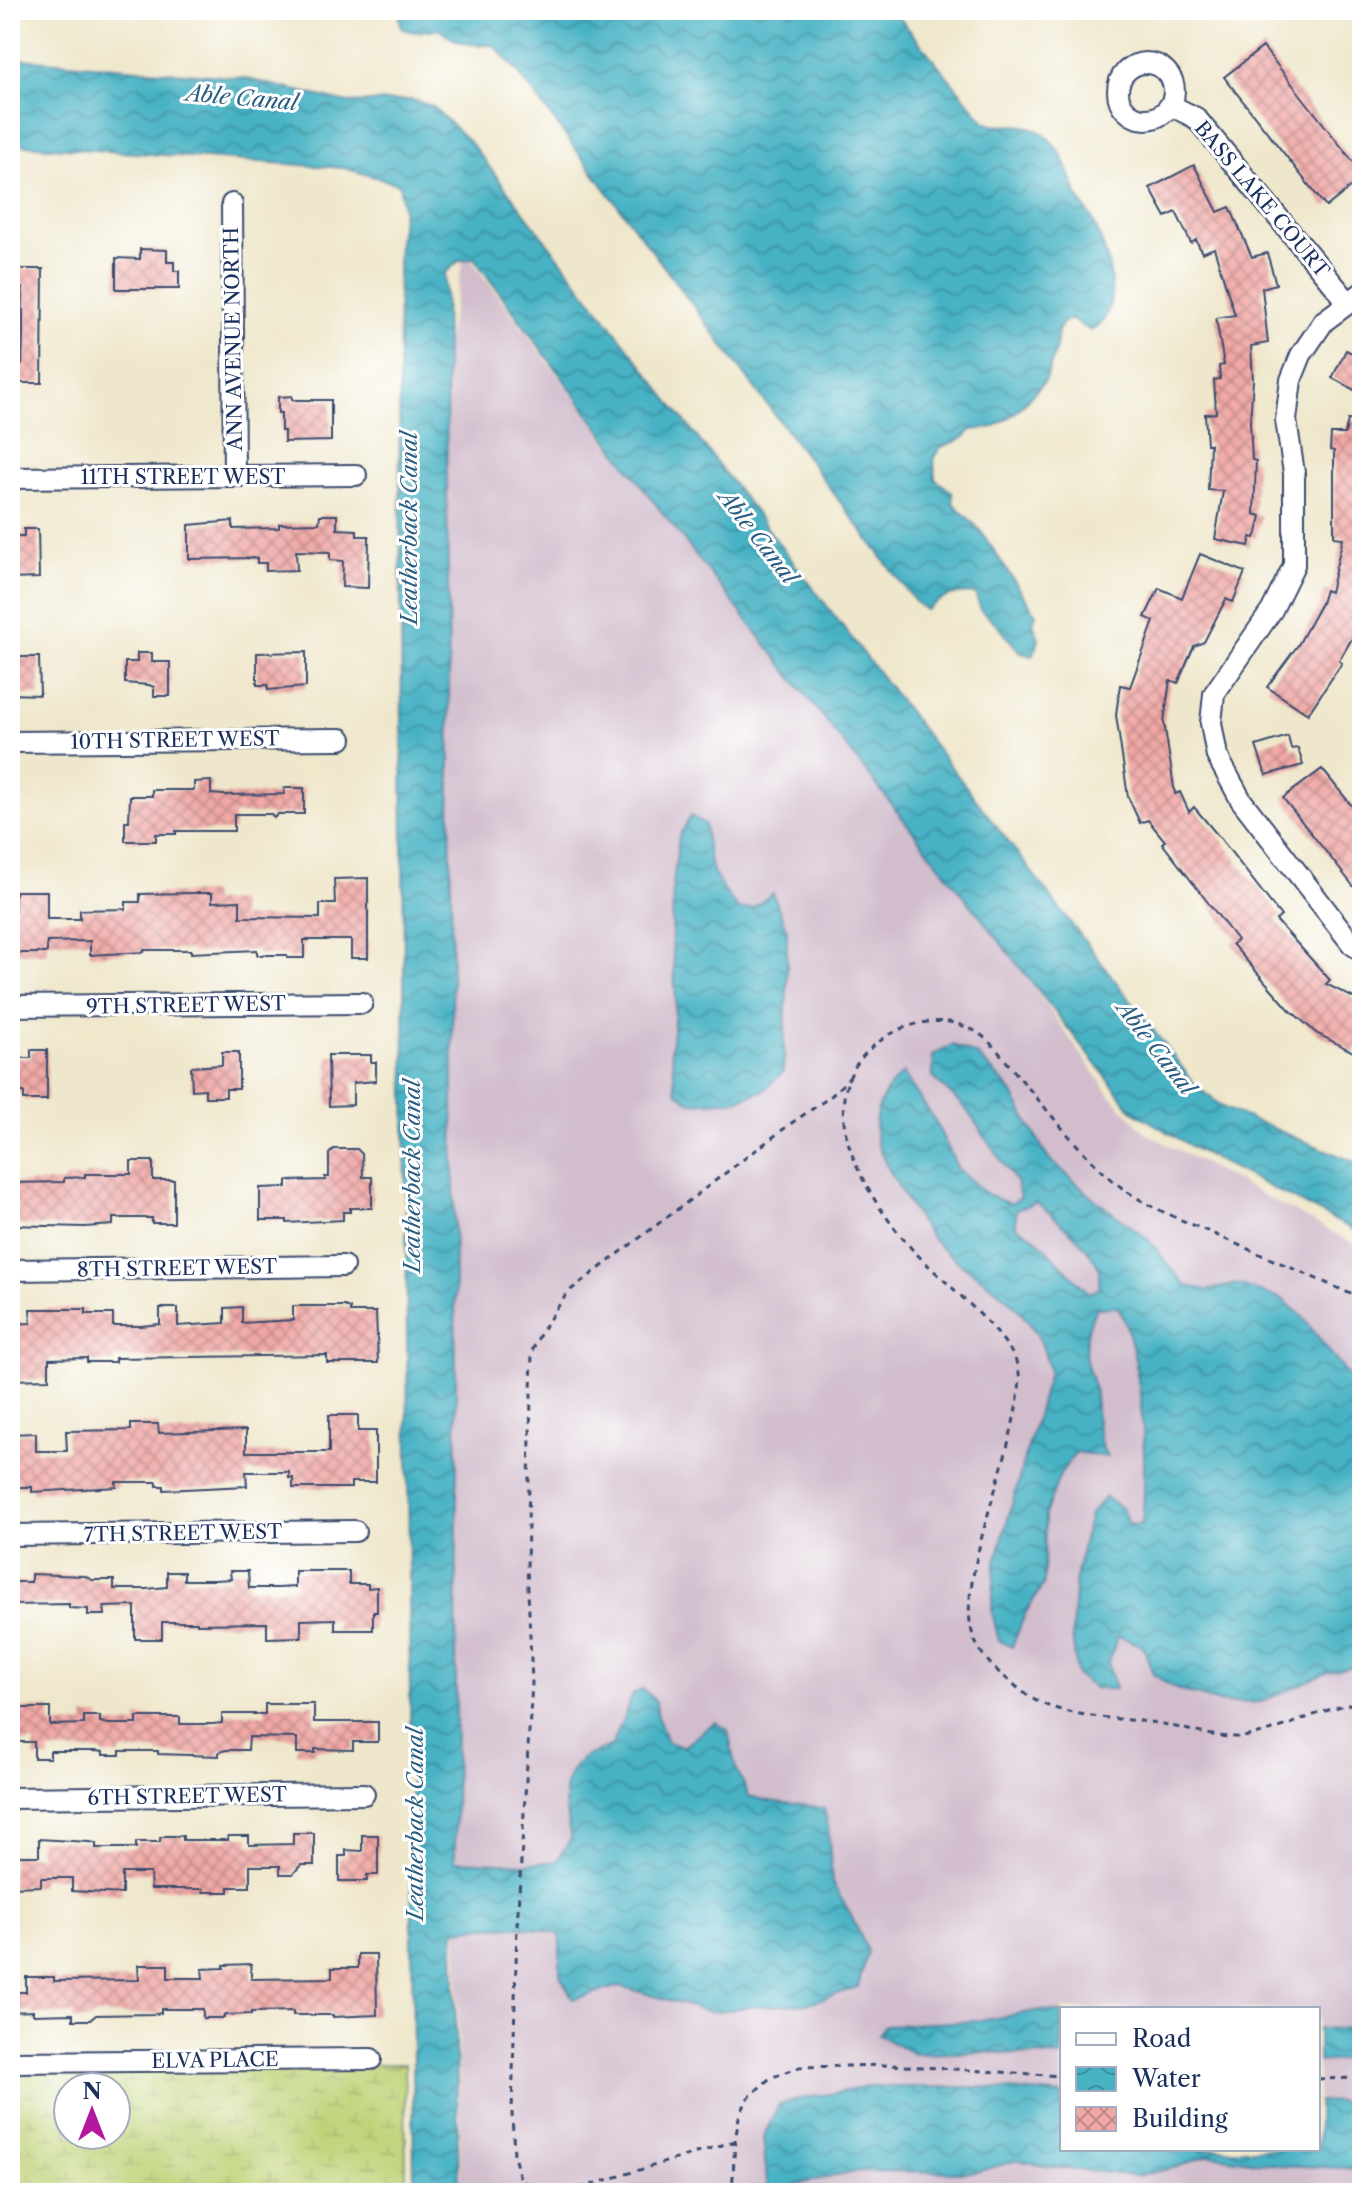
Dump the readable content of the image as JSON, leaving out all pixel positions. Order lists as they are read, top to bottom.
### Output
{
  "streets": {
    "street": [
      "BASS LAKE COURT",
      "ANN AVENUE NORTH",
      "11TH STREET WEST",
      "10TH STREET WEST",
      "9TH STREET WEST",
      "8TH STREET WEST",
      "7TH STREET WEST",
      "6TH STREET WEST",
      "ELVA PLACE"
    ]
  },
  "crossings": [
    ["ANN AVENUE NORTH", "11TH STREET WEST"]
  ],
  "water": ["Able Canal", "Leatherback Canal"],
  "legend": ["Road", "Water", "Building"],
  "north": "top"
}
